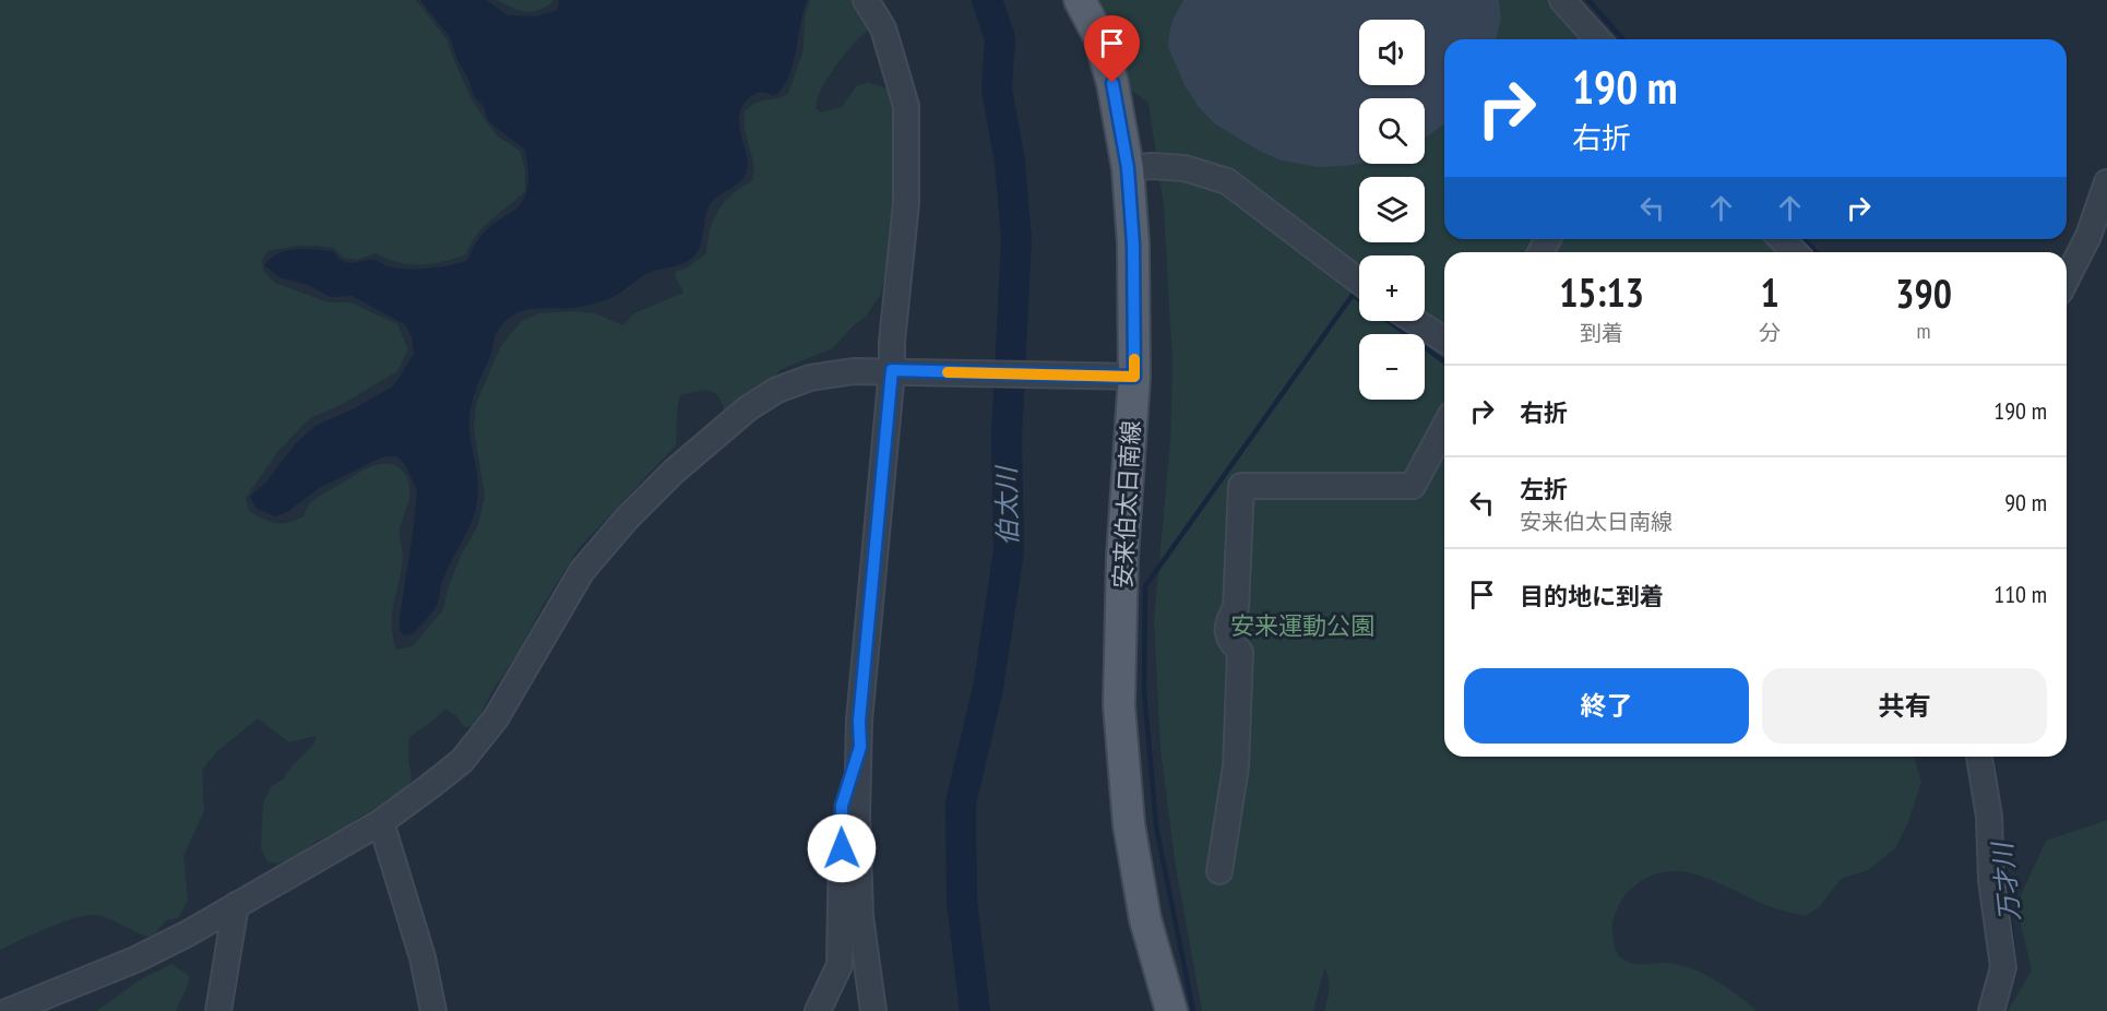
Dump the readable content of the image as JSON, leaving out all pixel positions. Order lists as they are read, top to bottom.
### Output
{
  "streets": {
    "main road": ["安来伯太日南線"]
  },
  "water": ["伯太川", "万才川"],
  "parks": ["安来運動公園"],
  "page": {
    "map_buttons": ["+", "−"],
    "turn": ["190 m", "右折"],
    "eta": [
      "15:13",
      "到着",
      "1",
      "分",
      "390",
      "m"
    ],
    "list": [
      {
        "name": "右折",
        "value": "190 m"
      },
      {
        "name": "左折",
        "note": "安来伯太日南線",
        "value": "90 m"
      },
      {
        "name": "目的地に到着",
        "value": "110 m"
      }
    ],
    "buttons": ["終了", "共有"]
  }
}
